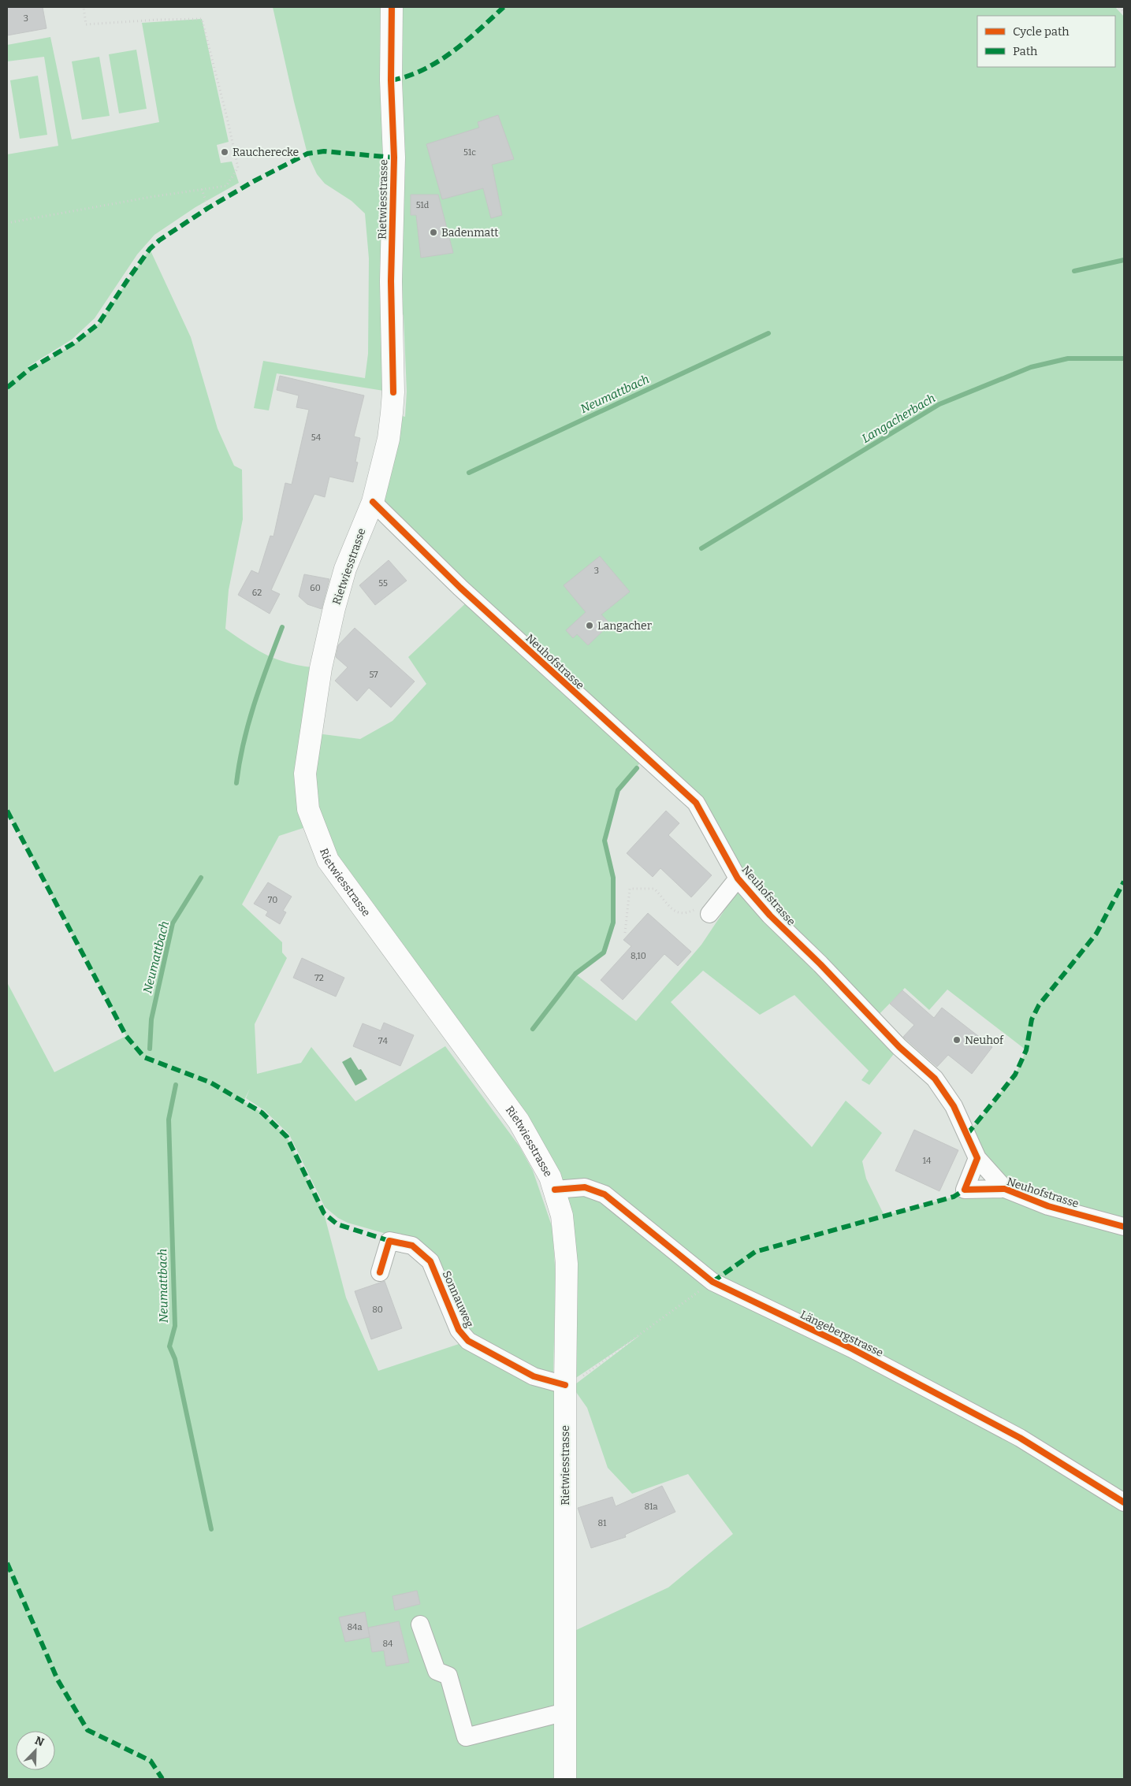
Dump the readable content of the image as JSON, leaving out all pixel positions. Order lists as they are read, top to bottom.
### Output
{
  "streets": {
    "main road": ["Rietwiesstrasse"],
    "street": ["Neuhofstrasse", "Sonnauweg", "Längebergstrasse"]
  },
  "crossings": [
    ["Rietwiesstrasse", "Neuhofstrasse"],
    ["Rietwiesstrasse", "Sonnauweg"],
    ["Rietwiesstrasse", "Längebergstrasse"]
  ],
  "water": ["Neumattbach", "Langacherbach"],
  "places": [
    "Raucherecke",
    "Badenmatt",
    "Langacher",
    "Neuhof"
  ],
  "house_numbers": [
    "3",
    "51c",
    "51d",
    "54",
    "3",
    "55",
    "60",
    "62",
    "57",
    "70",
    "8,10",
    "72",
    "74",
    "14",
    "80",
    "81a",
    "81",
    "84a",
    "84"
  ],
  "legend": ["Cycle path", "Path"],
  "north": "top right"
}
